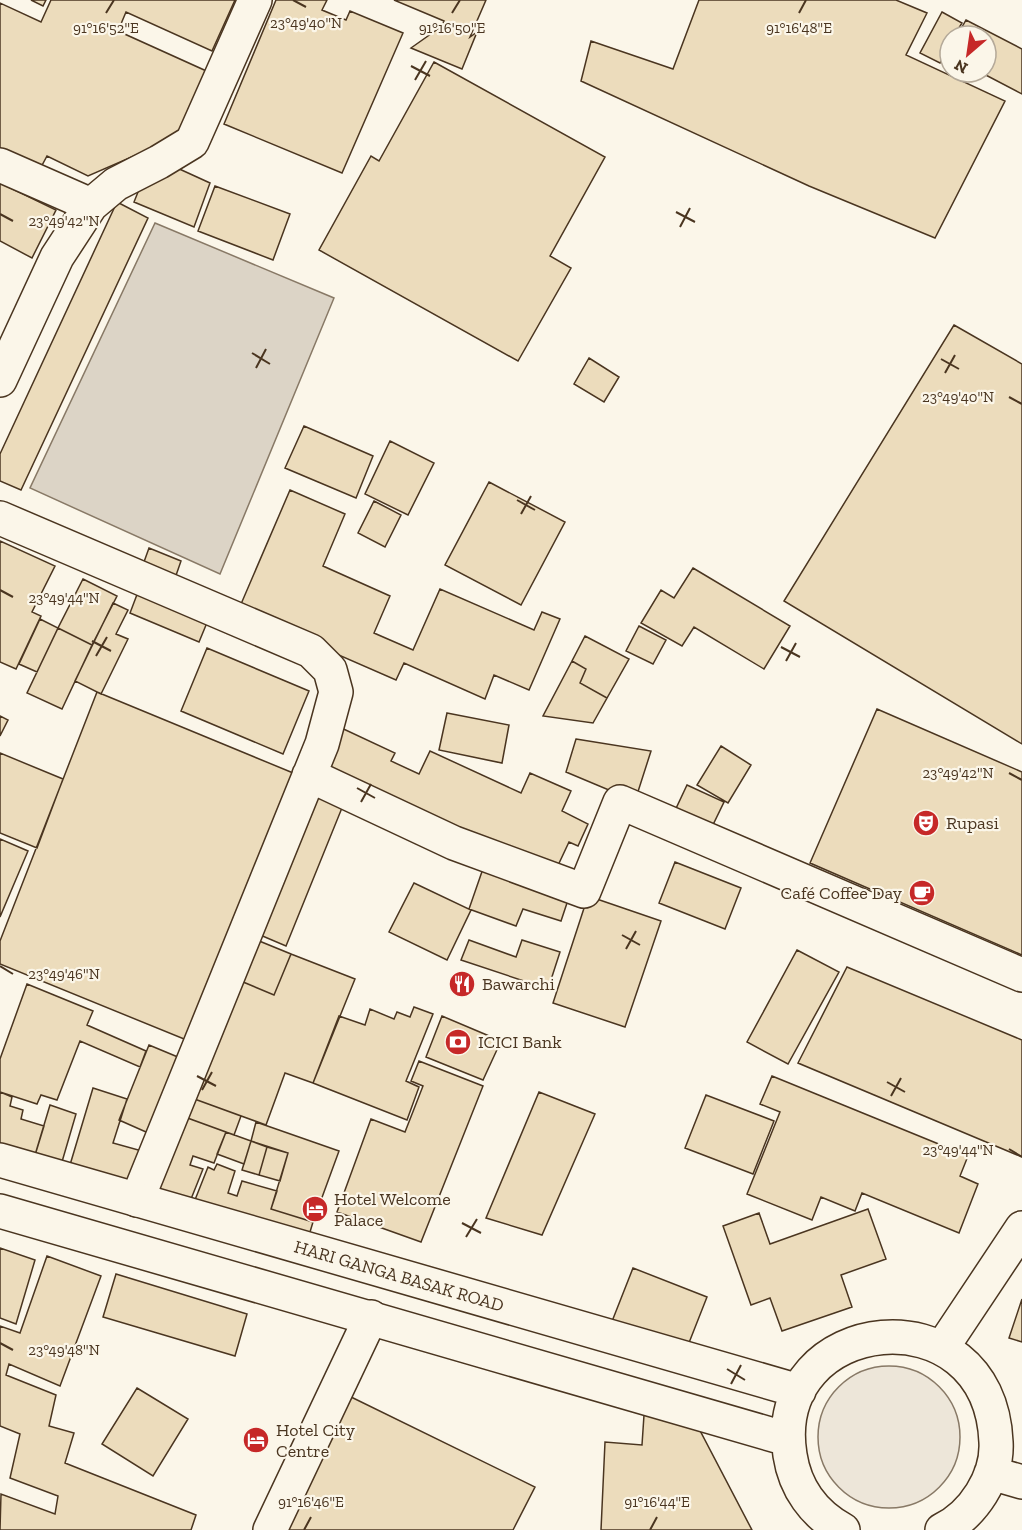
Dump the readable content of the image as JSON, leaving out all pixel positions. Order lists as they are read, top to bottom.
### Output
{
  "streets": {
    "street": ["HARI GANGA BASAK ROAD"]
  },
  "places": {
    "theatre": ["Rupasi"],
    "cafe": ["Café Coffee Day"],
    "restaurant": ["Bawarchi"],
    "bank": ["ICICI Bank"],
    "hotel": ["Hotel Welcome Palace", "Hotel City Centre"]
  },
  "north": "bottom left",
  "coordinates": [
    "23°49'40\"N",
    "91°16'52\"E",
    "91°16'50\"E",
    "91°16'48\"E",
    "23°49'42\"N",
    "23°49'44\"N",
    "23°49'46\"N",
    "23°49'48\"N",
    "91°16'46\"E",
    "91°16'44\"E"
  ]
}
